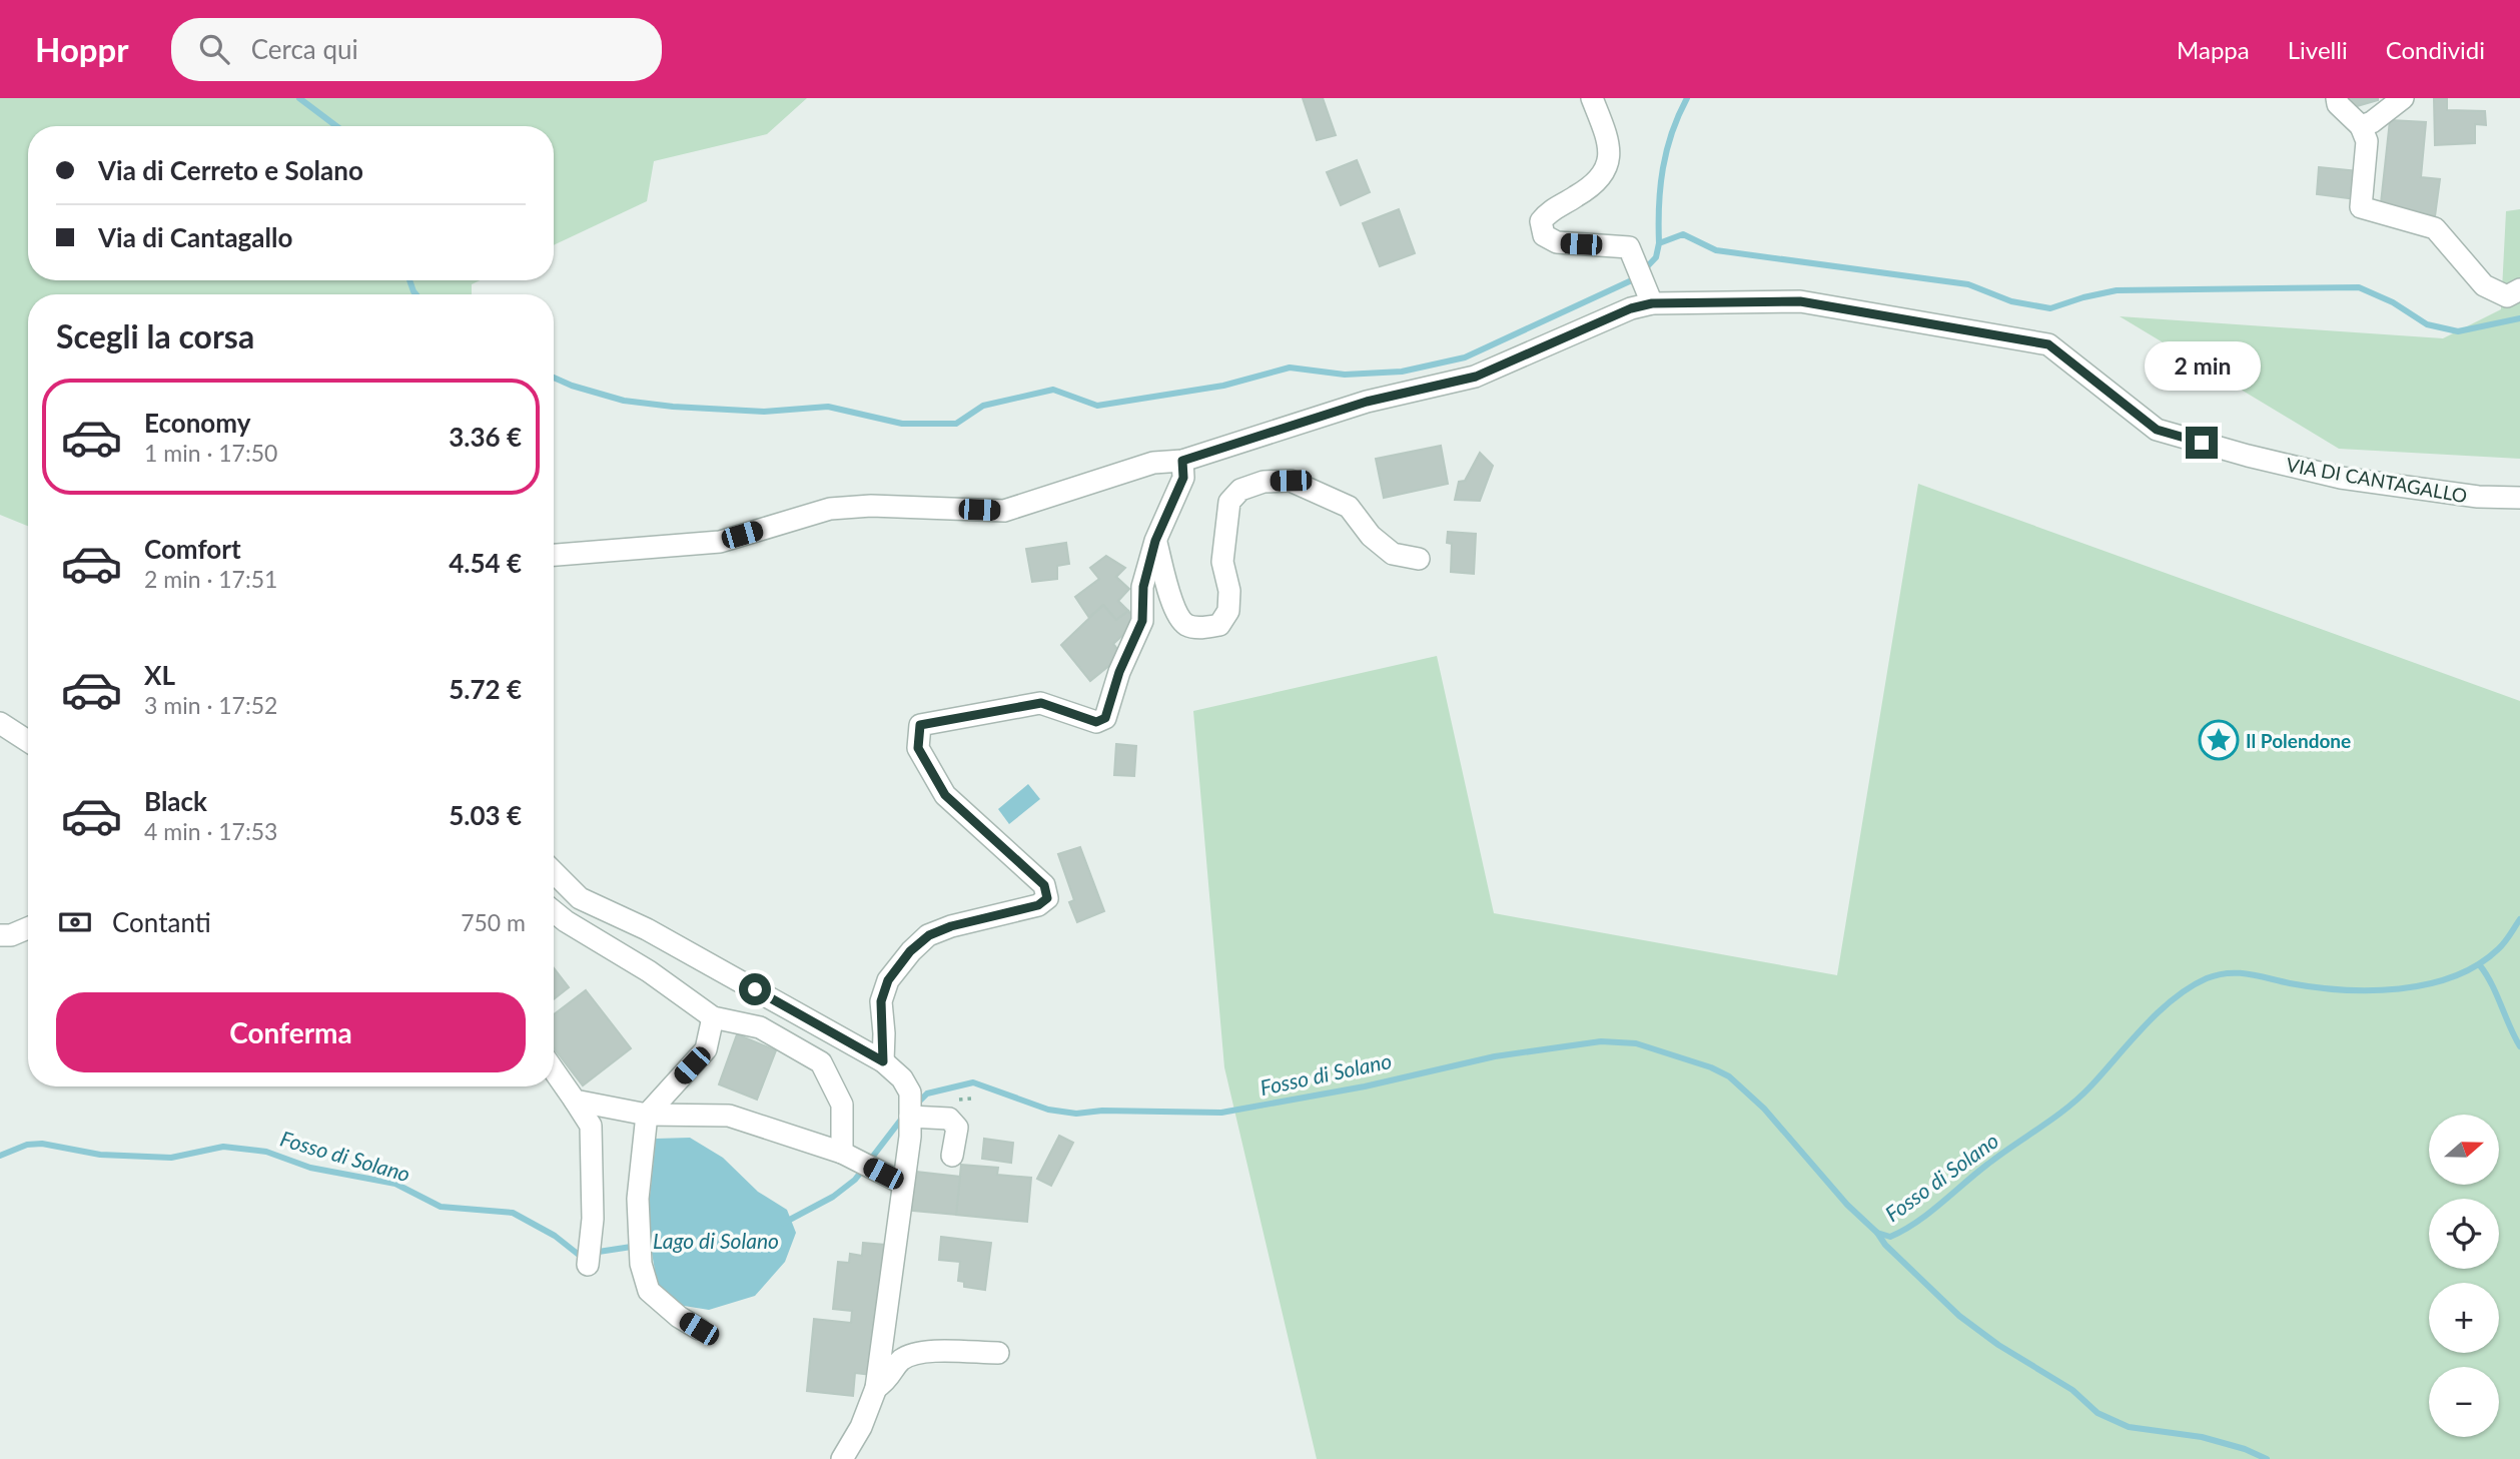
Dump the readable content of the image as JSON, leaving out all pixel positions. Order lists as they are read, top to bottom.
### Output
{
  "streets": {
    "street": ["VIA DI CANTAGALLO"]
  },
  "water": ["Fosso di Solano", "Lago di Solano"],
  "places": {
    "place": ["Il Polendone"]
  },
  "north": "right",
  "page": {
    "header": "Hoppr",
    "search": "Cerca qui",
    "nav": ["Mappa", "Livelli", "Condividi"],
    "banner": ["Via di Cerreto e Solano", "Via di Cantagallo"],
    "heading": "Scegli la corsa",
    "bubble": "2 min",
    "list": [
      {
        "name": "Economy",
        "note": "1 min · 17:50",
        "value": "3.36 €"
      },
      {
        "name": "Comfort",
        "note": "2 min · 17:51",
        "value": "4.54 €"
      },
      {
        "name": "XL",
        "note": "3 min · 17:52",
        "value": "5.72 €"
      },
      {
        "name": "Black",
        "note": "4 min · 17:53",
        "value": "5.03 €"
      }
    ],
    "pay": ["Contanti", "750 m"],
    "buttons": "Conferma",
    "map_buttons": ["+", "−"]
  }
}
